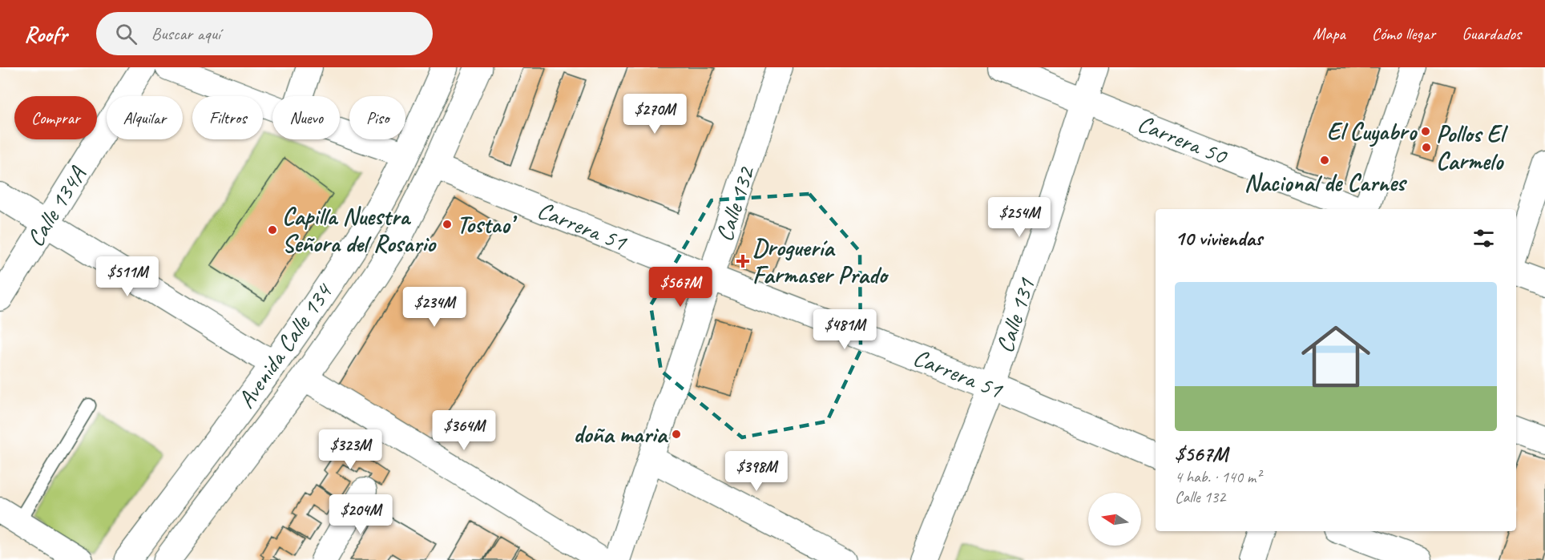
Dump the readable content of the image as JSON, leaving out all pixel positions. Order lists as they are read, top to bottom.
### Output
{
  "streets": {
    "main road": ["Avenida Calle 134"],
    "street": [
      "Carrera 50",
      "Calle 132",
      "Calle 134A",
      "Carrera 51",
      "Calle 131"
    ]
  },
  "crossings": [
    ["Carrera 50", "Calle 131"],
    ["Calle 132", "Carrera 51"],
    ["Carrera 51", "Calle 131"],
    ["Carrera 51", "Avenida Calle 134"]
  ],
  "places": {
    "other": [
      "El Cuyabro",
      "Pollos El Carmelo",
      "Nacional de Carnes",
      "Tostao’",
      "Capilla Nuestra Señora del Rosario",
      "doña maria"
    ],
    "health": ["Droguería Farmaser Prado"]
  },
  "north": "left",
  "page": {
    "header": "Roofr",
    "search": "Buscar aquí",
    "nav": ["Mapa", "Cómo llegar", "Guardados"],
    "price": [
      "$270M",
      "$254M",
      "$511M",
      "$567M",
      "$234M",
      "$481M",
      "$364M",
      "$323M",
      "$398M",
      "$204M"
    ],
    "chip": [
      "Comprar",
      "Alquilar",
      "Filtros",
      "Nuevo",
      "Piso"
    ],
    "heading": "10 viviendas",
    "list": [
      {
        "name": "$567M",
        "note": "4 hab. · 140 m² · Calle 132"
      }
    ]
  }
}
